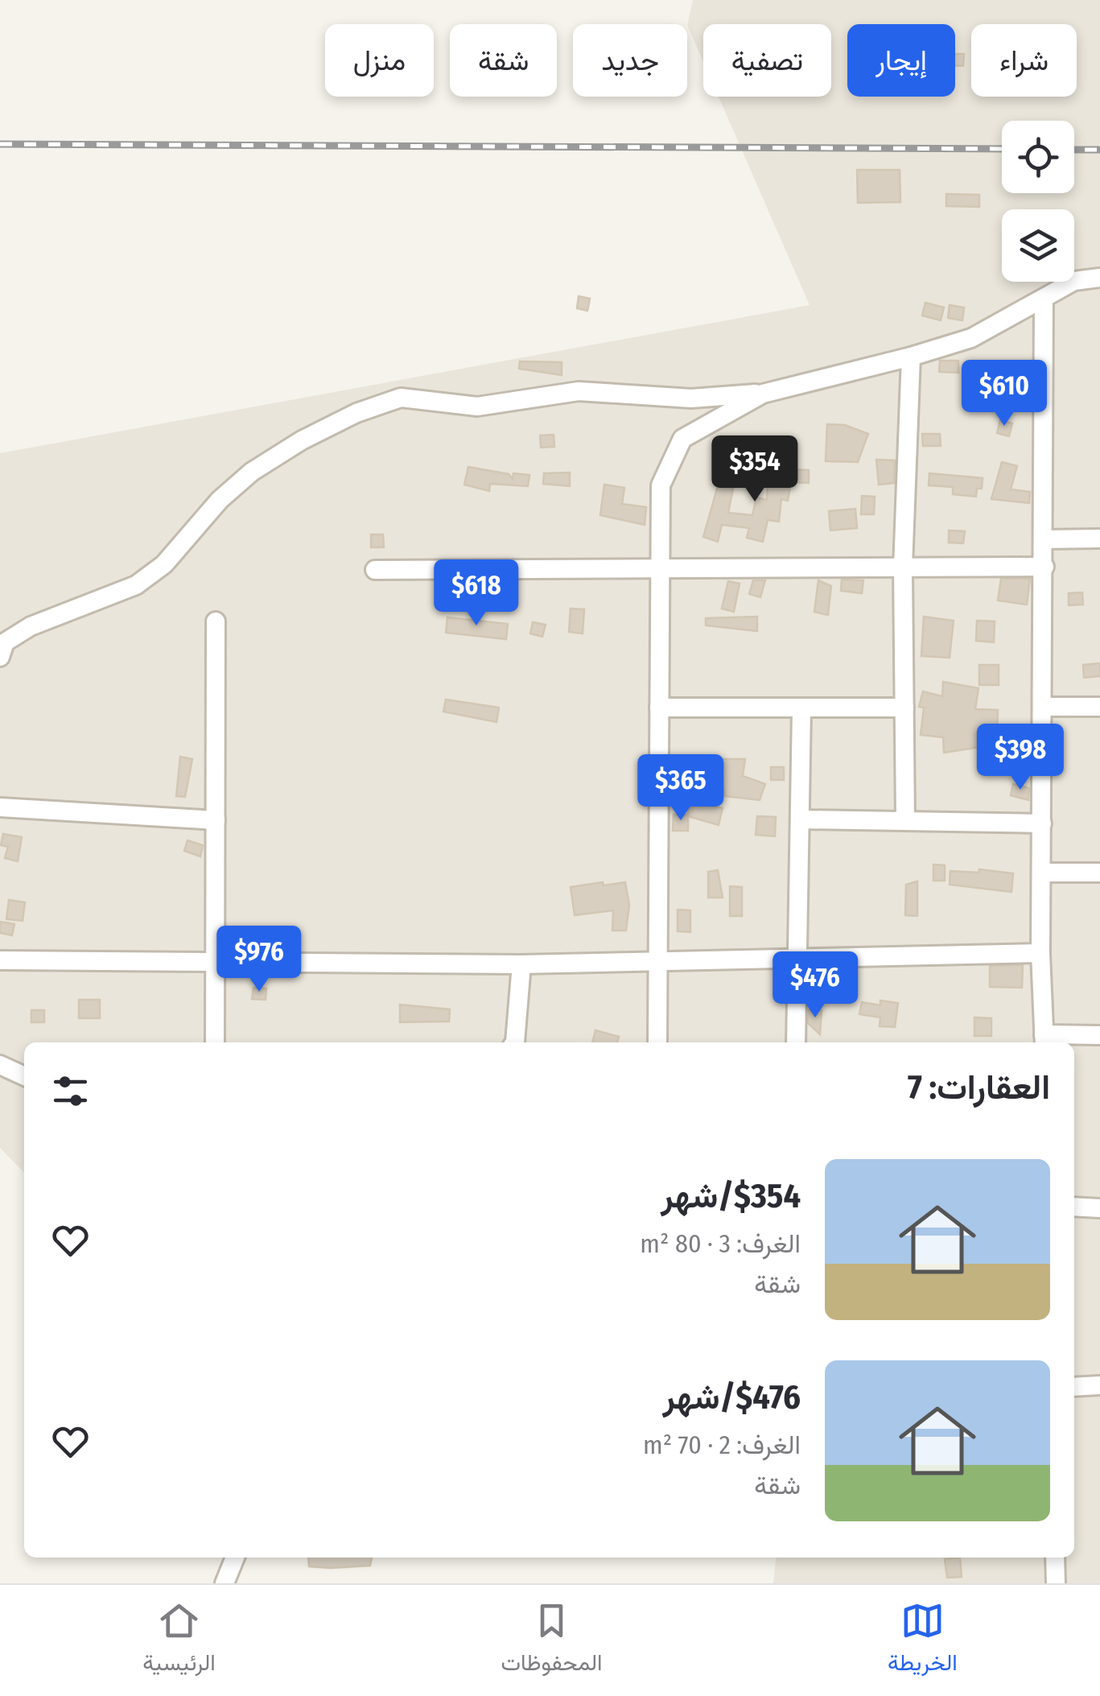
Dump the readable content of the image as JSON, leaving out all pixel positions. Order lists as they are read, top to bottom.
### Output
{
  "page": {
    "chip": [
      "شراء",
      "إيجار",
      "تصفية",
      "جديد",
      "شقة",
      "منزل"
    ],
    "price": [
      "$610",
      "$354",
      "$618",
      "$398",
      "$365",
      "$976",
      "$476"
    ],
    "heading": "العقارات: 7",
    "list": [
      {
        "name": "$354/شهر",
        "note": "الغرف: 3 · 80 m² · شقة"
      },
      {
        "name": "$476/شهر",
        "note": "الغرف: 2 · 70 m² · شقة"
      }
    ],
    "tabs": ["الخريطة", "المحفوظات", "الرئيسية"]
  }
}
